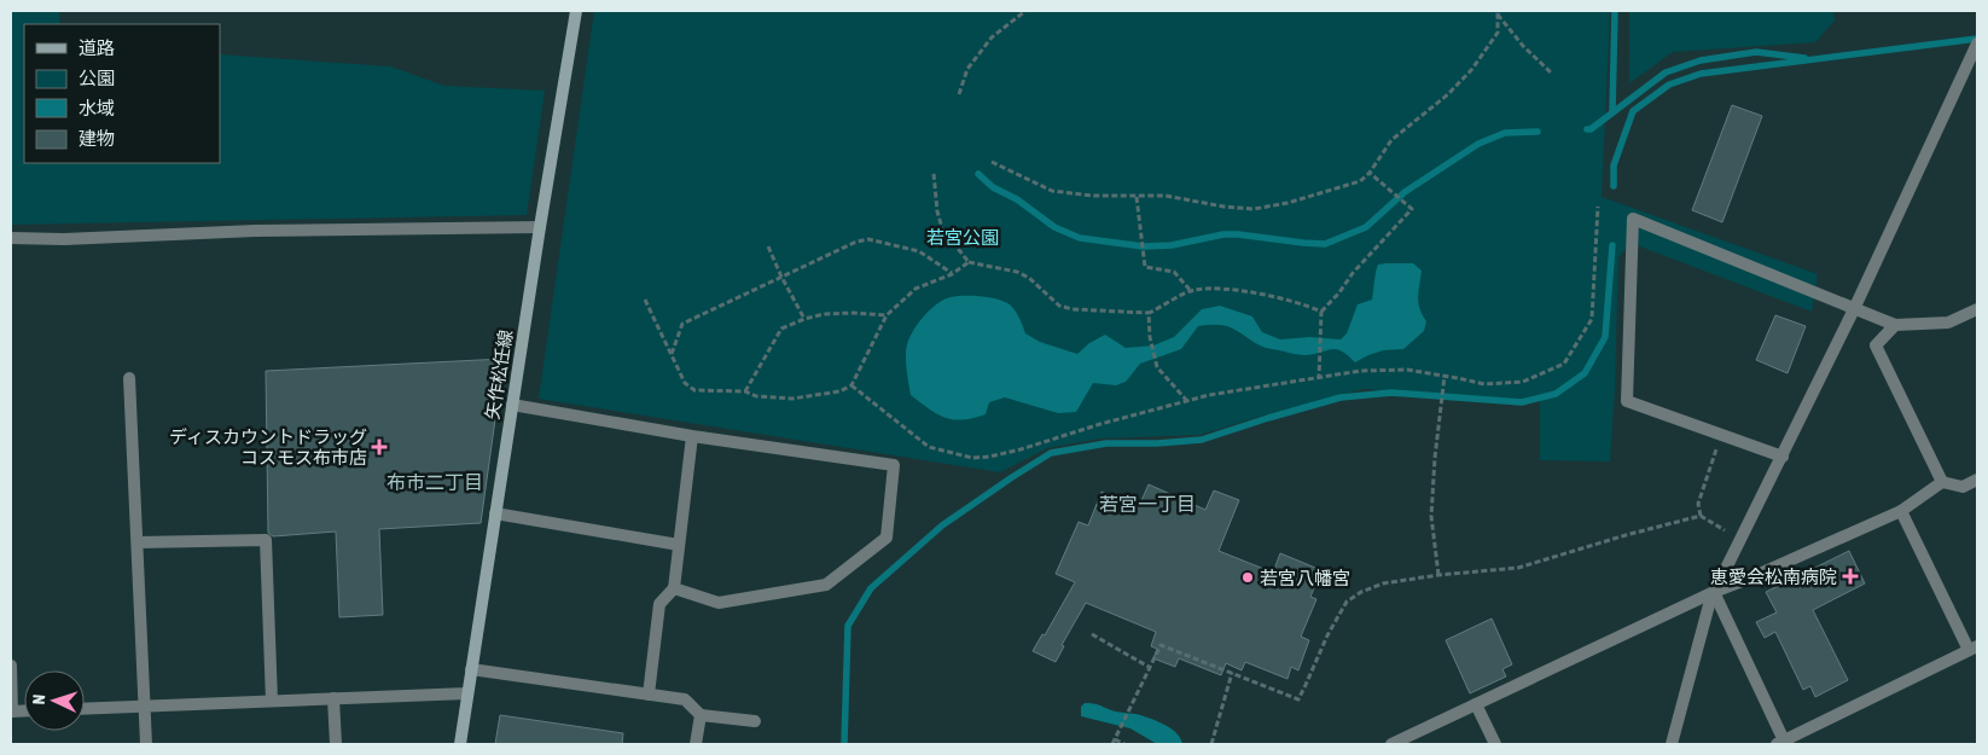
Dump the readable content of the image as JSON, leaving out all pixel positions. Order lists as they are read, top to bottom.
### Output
{
  "streets": {
    "main road": ["矢作松任線"]
  },
  "districts": ["布市二丁目", "若宮一丁目"],
  "parks": ["若宮公園"],
  "places": {
    "health": ["ディスカウントドラッグ コスモス布市店", "恵愛会松南病院"],
    "other": ["若宮八幡宮"]
  },
  "legend": [
    "道路",
    "公園",
    "水域",
    "建物"
  ],
  "north": "left"
}
